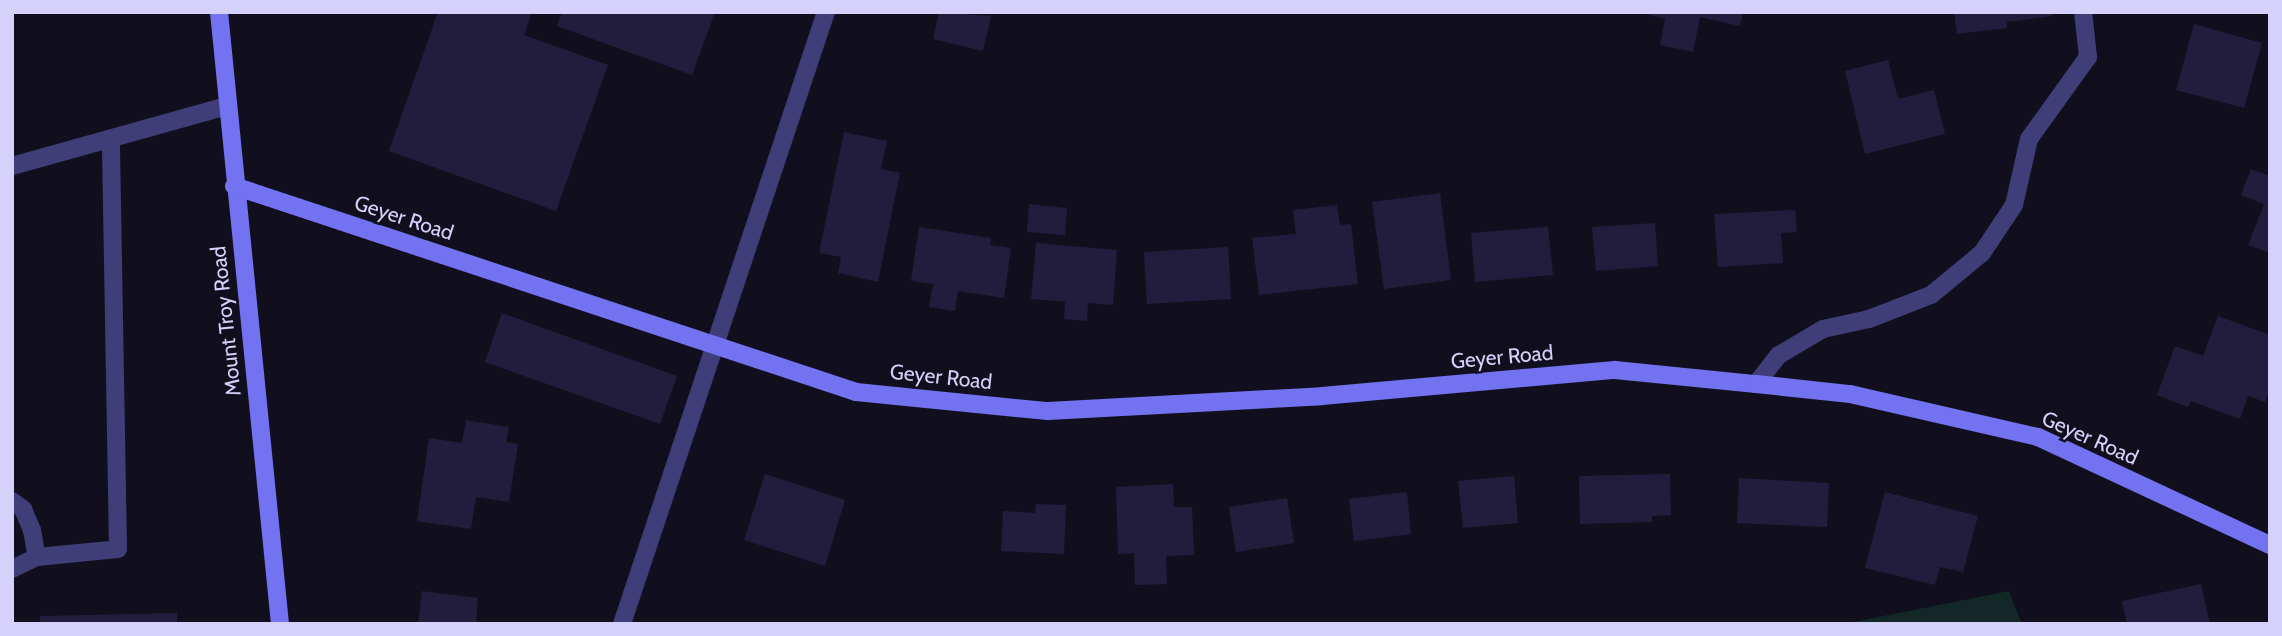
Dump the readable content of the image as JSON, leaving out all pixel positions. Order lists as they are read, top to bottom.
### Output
{
  "streets": {
    "street": ["Geyer Road", "Mount Troy Road"]
  },
  "crossings": [
    ["Geyer Road", "Mount Troy Road"]
  ]
}
